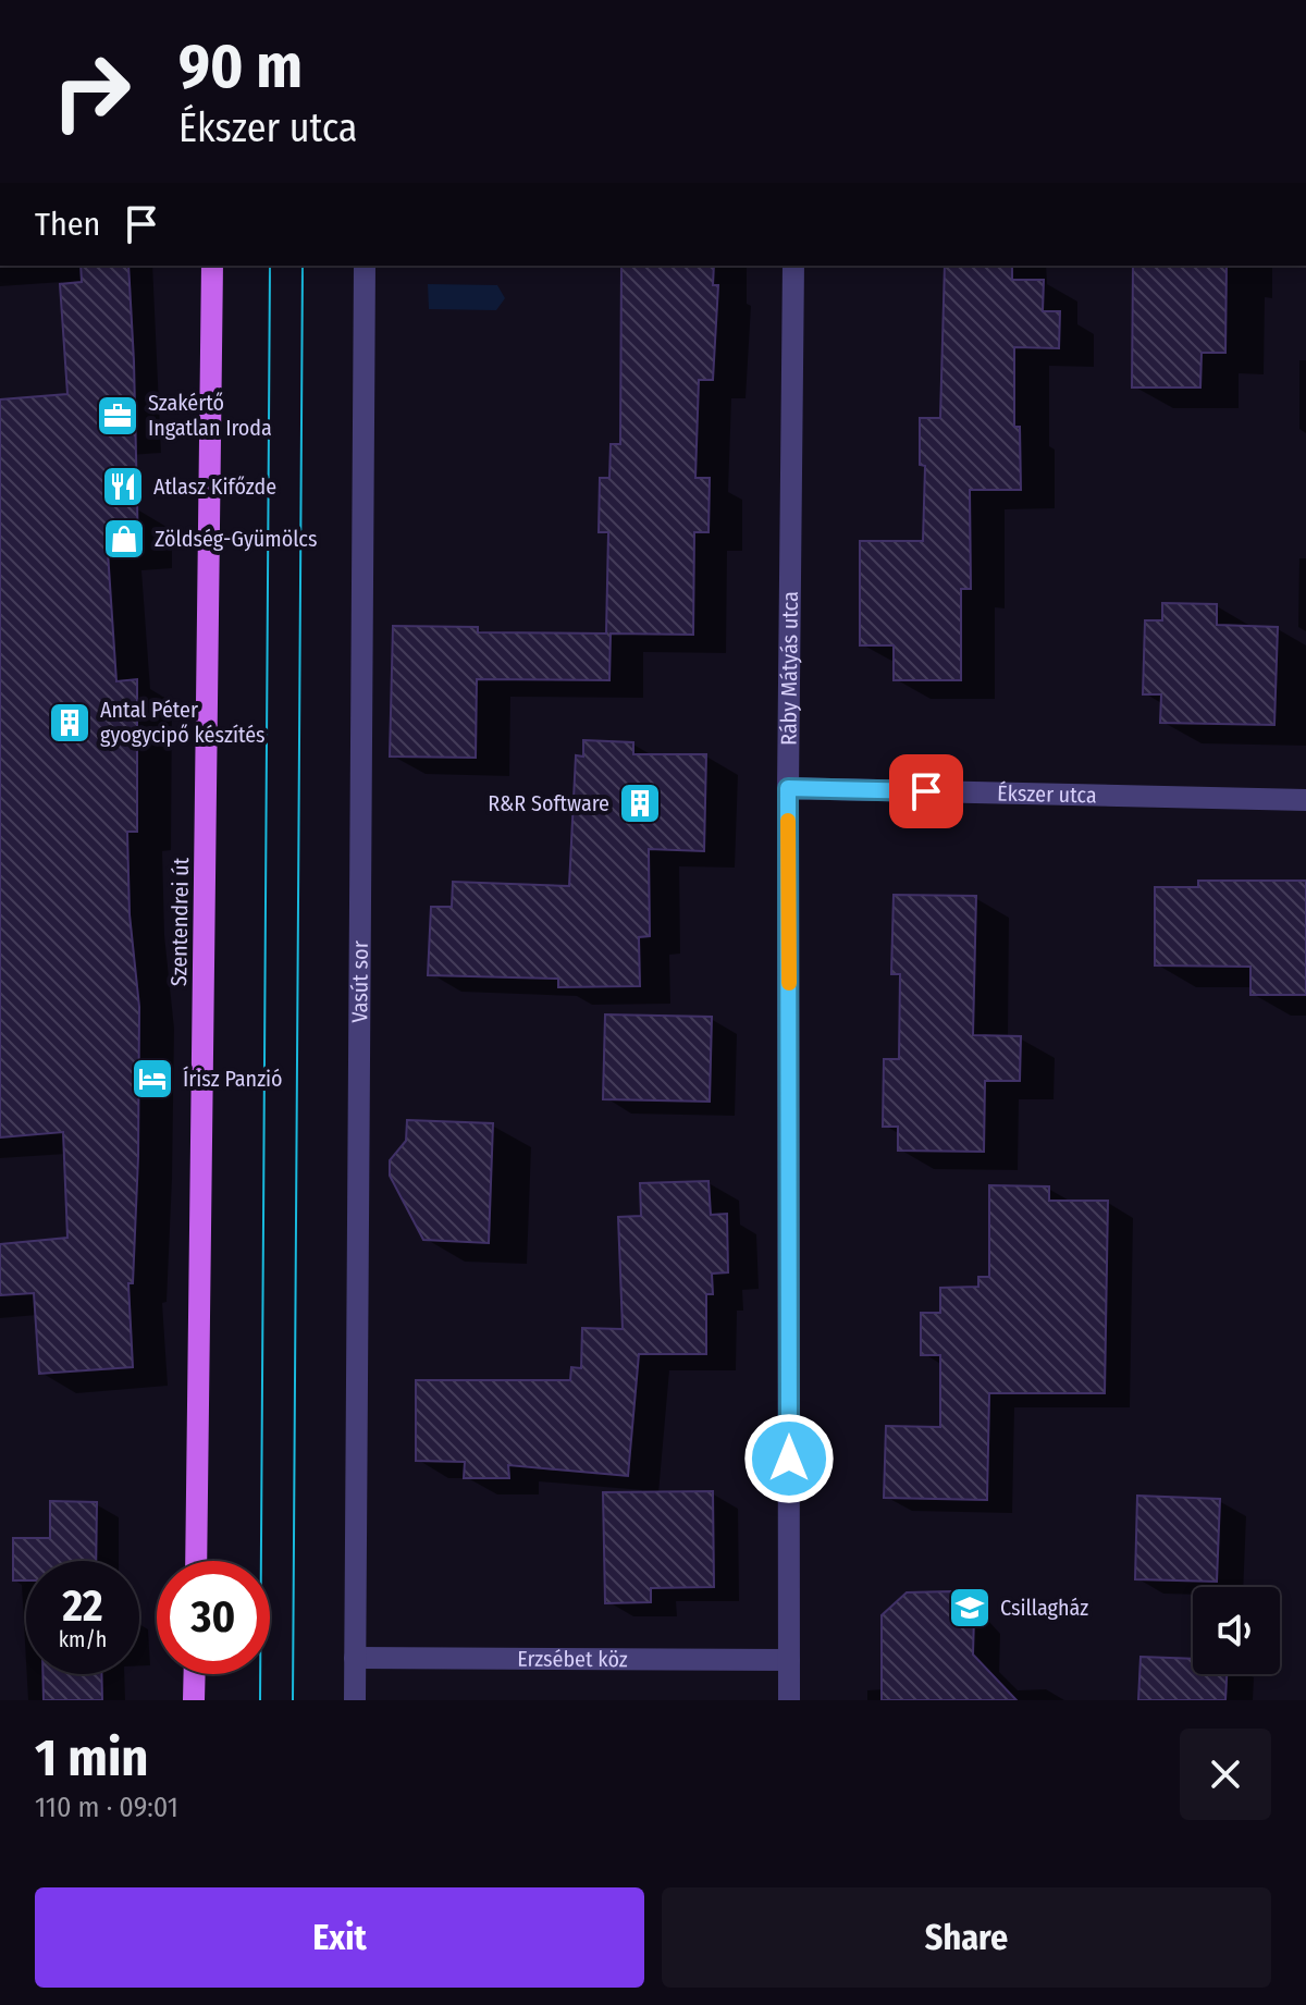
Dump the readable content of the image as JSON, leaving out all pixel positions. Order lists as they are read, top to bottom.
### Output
{
  "streets": {
    "main road": ["Szentendrei út"],
    "street": [
      "Ráby Mátyás utca",
      "Ékszer utca",
      "Vasút sor",
      "Erzsébet köz"
    ]
  },
  "crossings": [
    ["Ráby Mátyás utca", "Ékszer utca"],
    ["Ráby Mátyás utca", "Erzsébet köz"],
    ["Vasút sor", "Erzsébet köz"]
  ],
  "places": {
    "office": ["Szakértő Ingatlan Iroda"],
    "restaurant": ["Atlasz Kifőzde"],
    "shop": ["Zöldség-Gyümölcs"],
    "building": ["Antal Péter gyogycipő készítés", "R&R Software"],
    "hotel": ["Írisz Panzió"],
    "school or university": ["Csillagház"]
  },
  "page": {
    "turn": ["90 m", "Ékszer utca"],
    "then": "Then",
    "speed": "22 km/h",
    "limit": "30",
    "heading": ["1 min", "110 m · 09:01"],
    "buttons": ["Exit", "Share"]
  }
}
